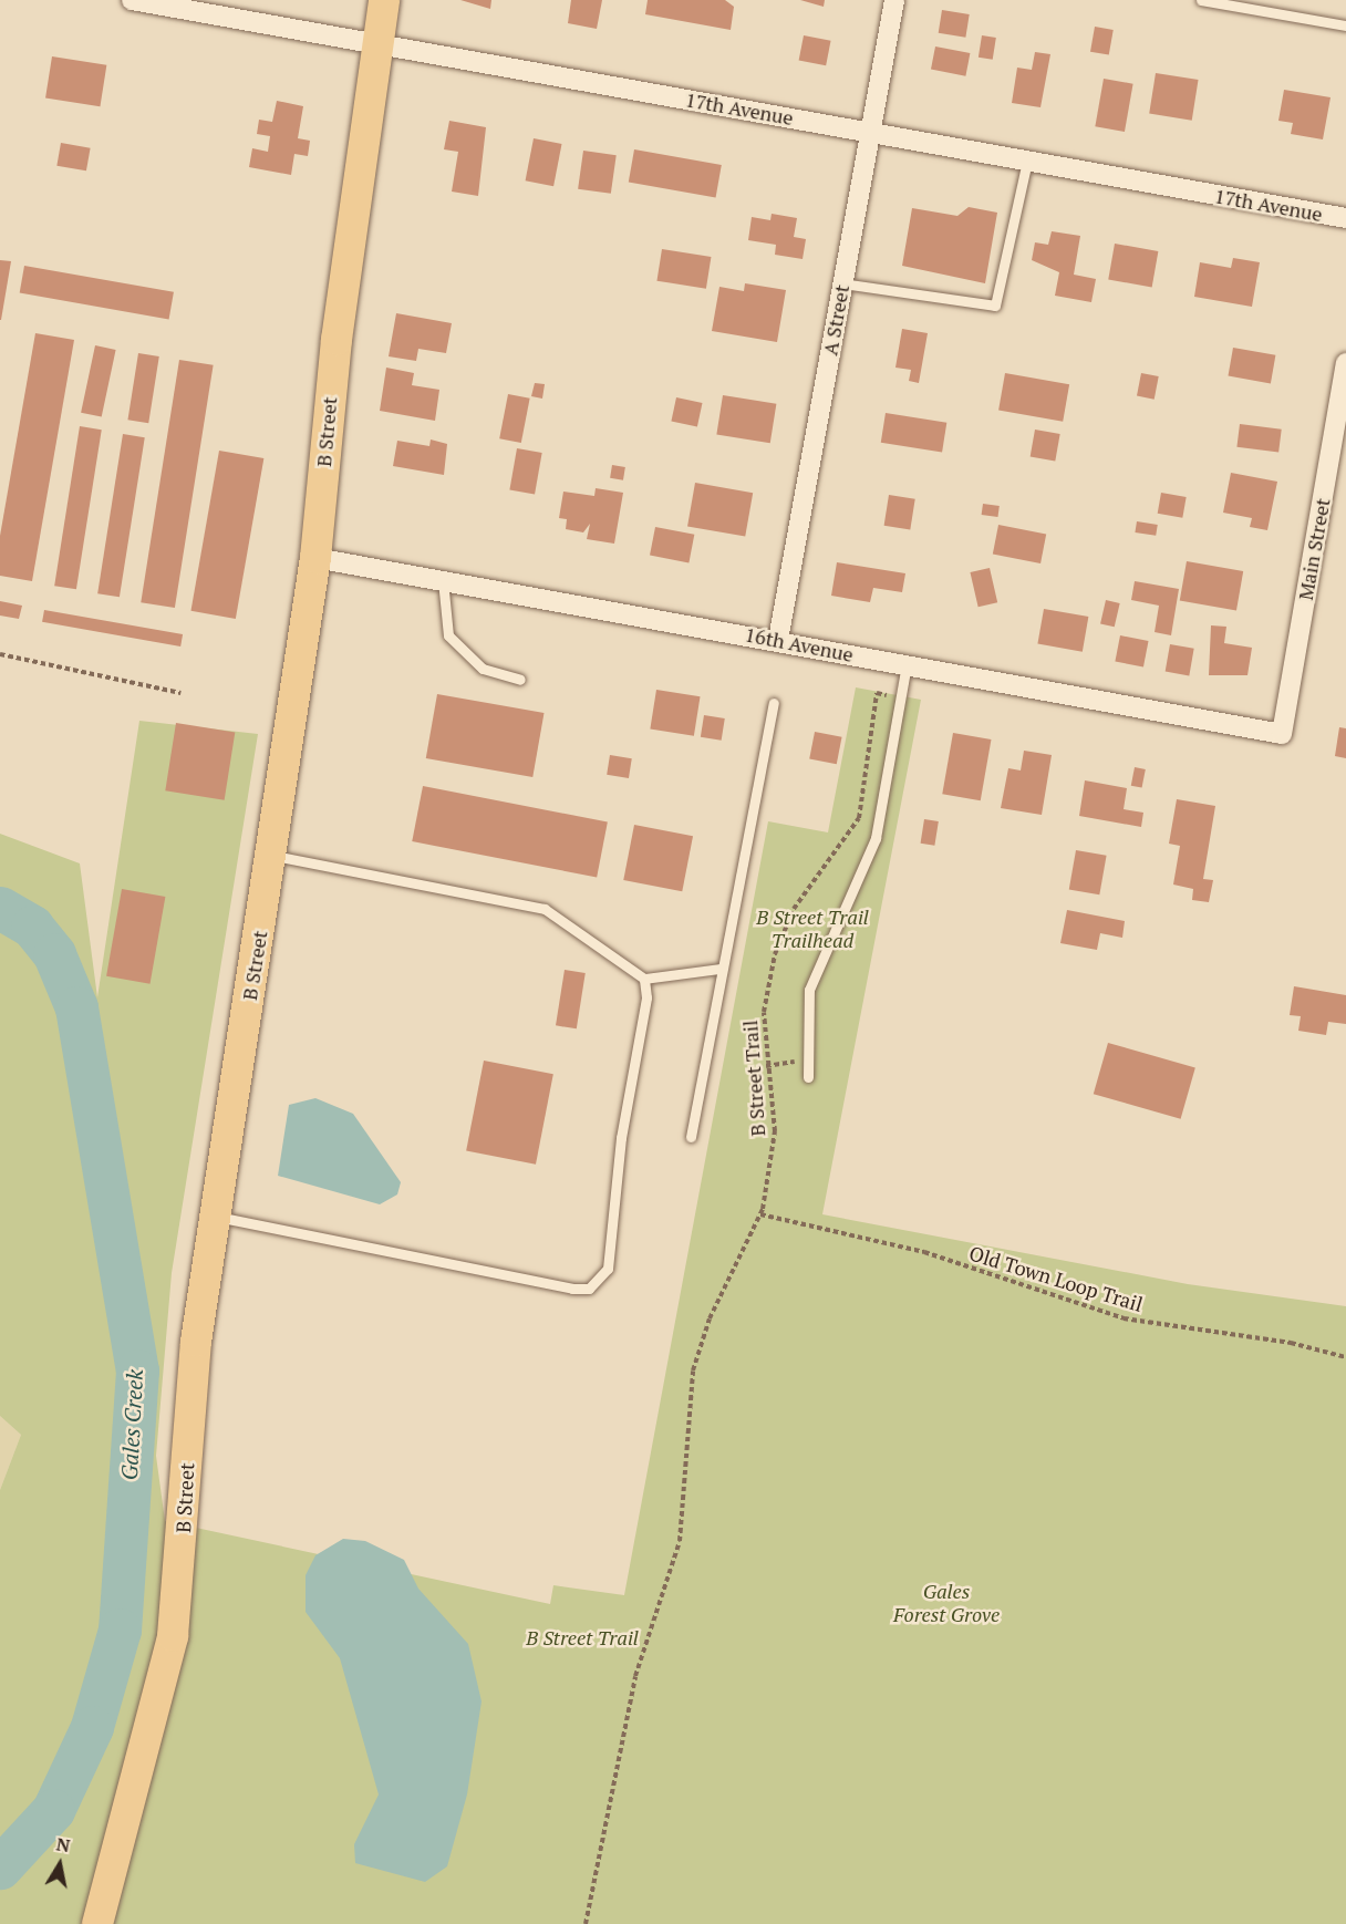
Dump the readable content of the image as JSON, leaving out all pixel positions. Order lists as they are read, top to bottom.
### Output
{
  "streets": {
    "main road": ["B Street"],
    "street": [
      "17th Avenue",
      "A Street",
      "Main Street",
      "16th Avenue"
    ],
    "path": ["B Street Trail", "Old Town Loop Trail"]
  },
  "crossings": [
    ["17th Avenue", "A Street"],
    ["17th Avenue", "B Street"],
    ["A Street", "16th Avenue"],
    ["B Street", "16th Avenue"],
    ["Main Street", "16th Avenue"],
    ["B Street Trail", "Old Town Loop Trail"]
  ],
  "water": ["Gales Creek"],
  "parks": ["B Street Trail Trailhead", "Gales Forest Grove", "B Street Trail"],
  "north": "top"
}
